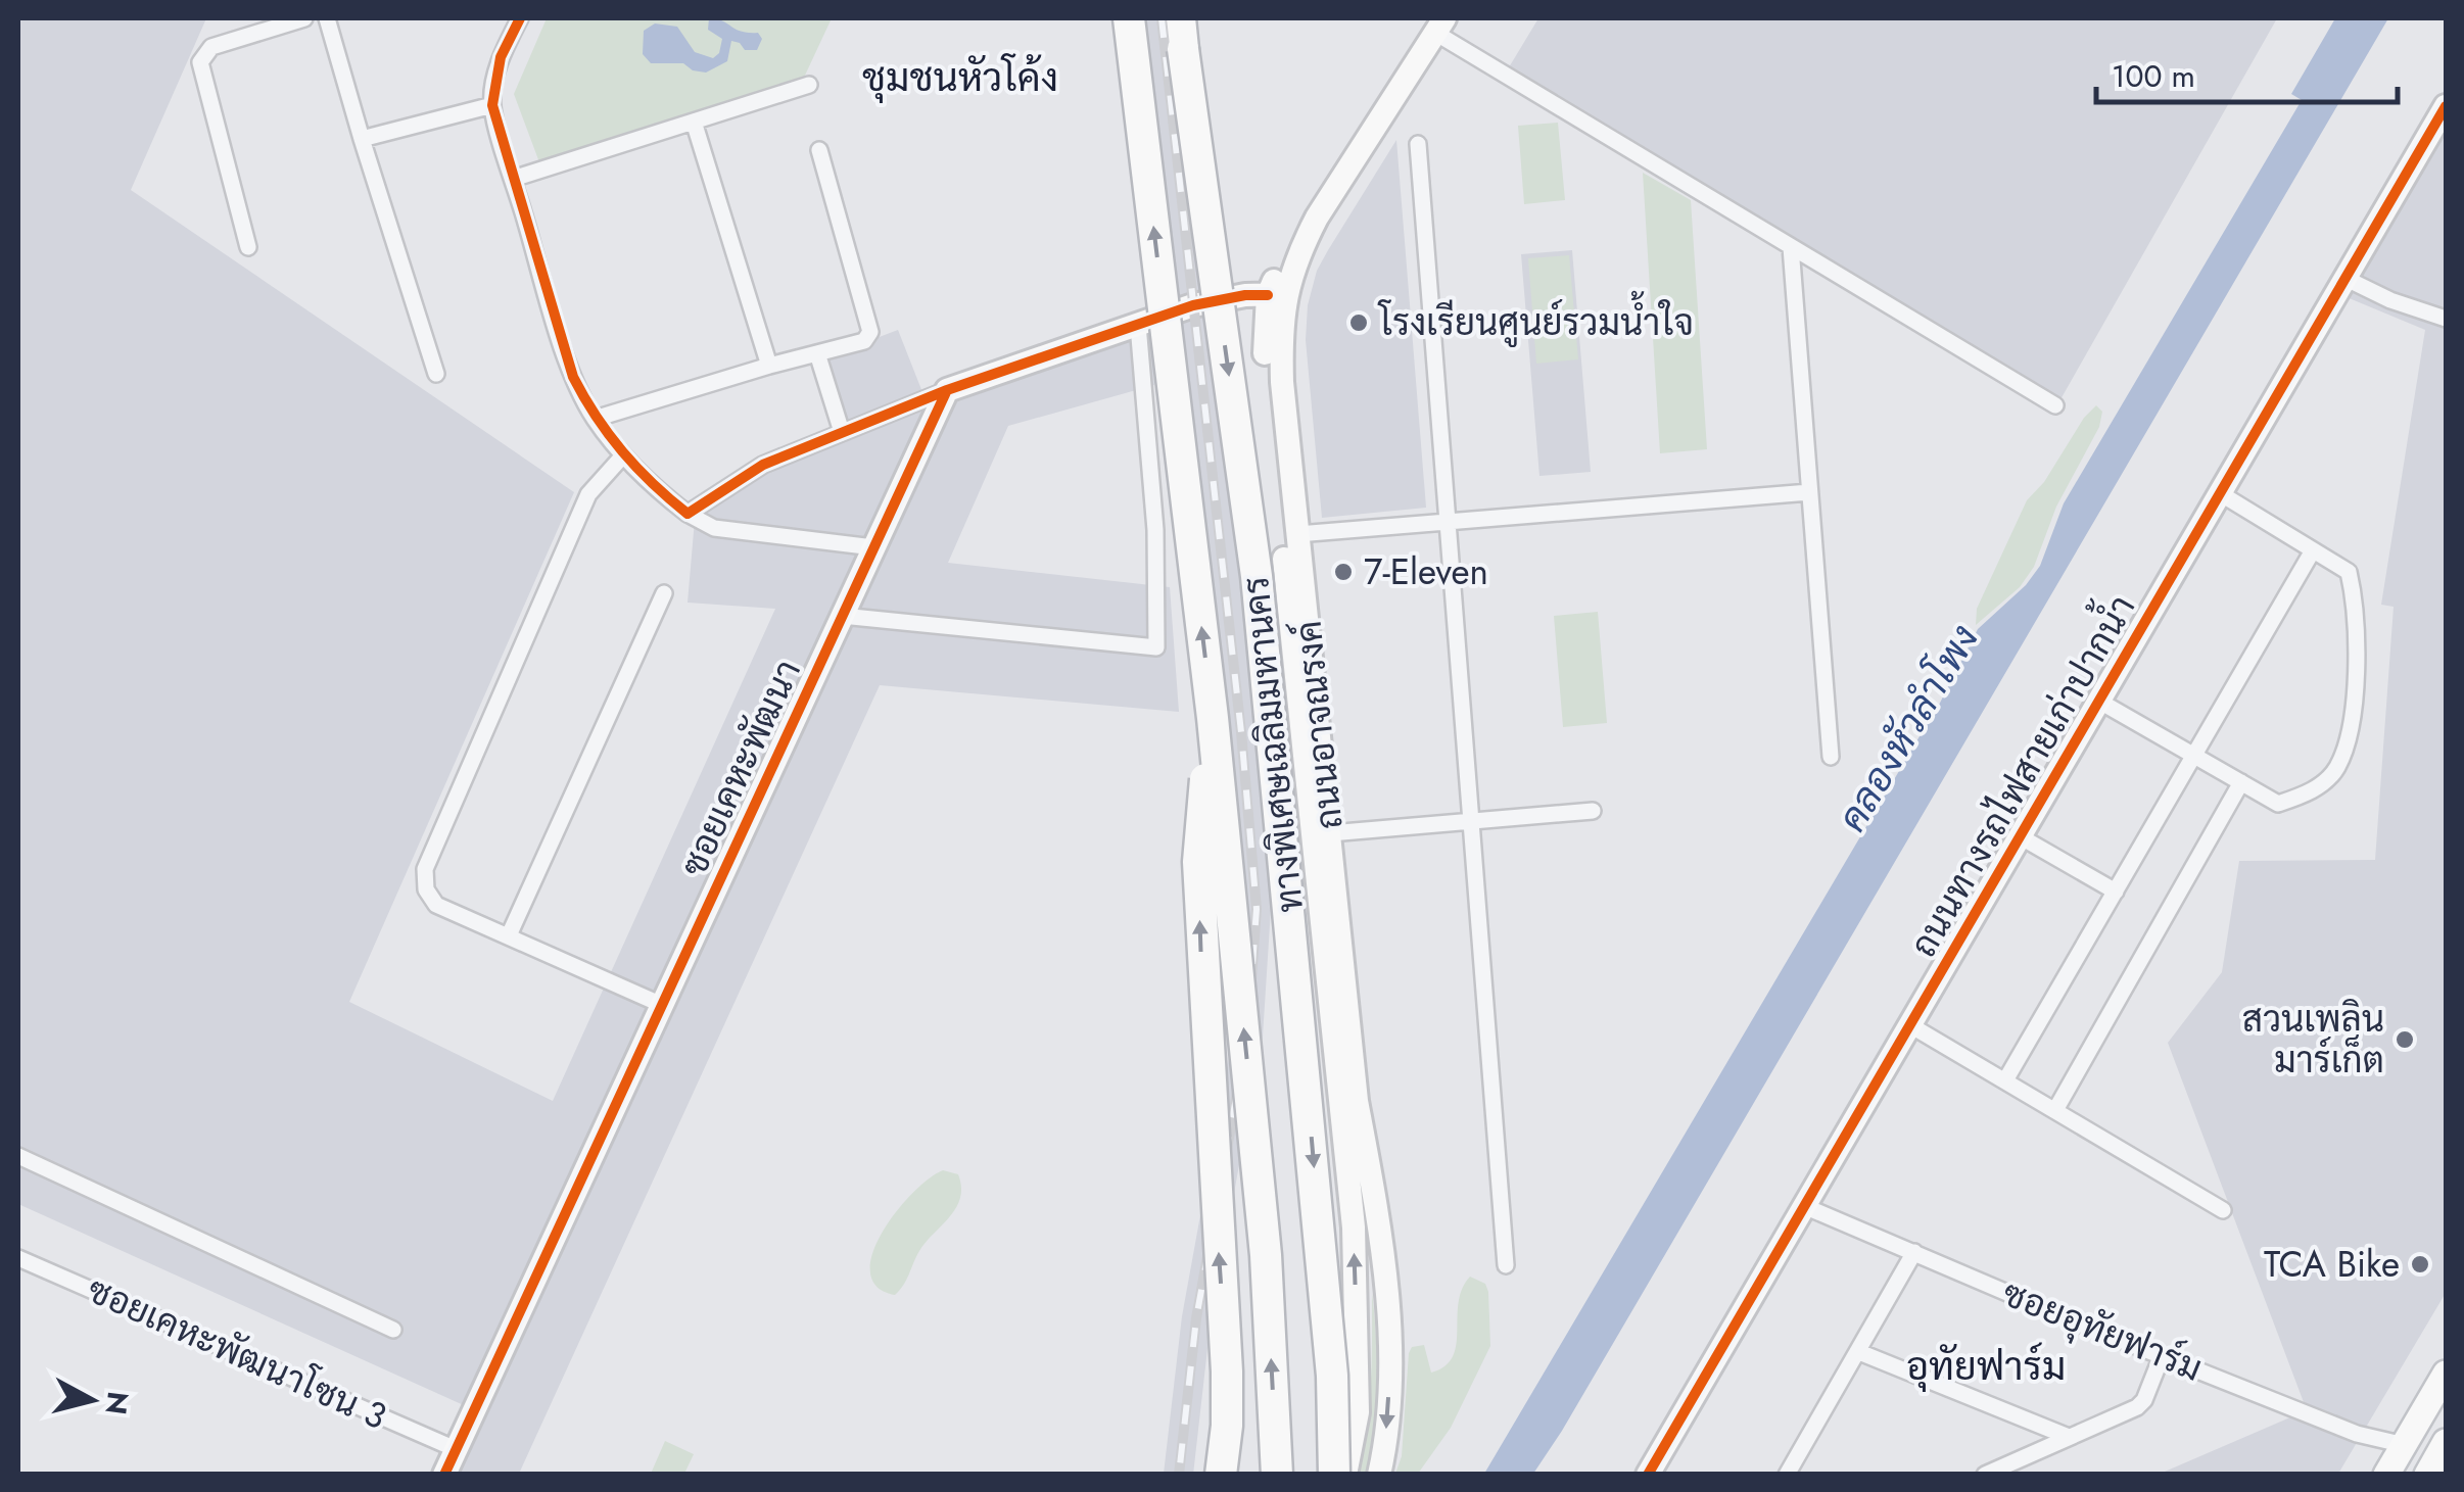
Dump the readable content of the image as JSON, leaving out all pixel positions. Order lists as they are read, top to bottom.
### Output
{
  "streets": {
    "highway": ["ทางพิเศษเฉลิมมหานคร"],
    "street": [
      "ถนนอาจณรงค์",
      "ซอยเคหะพัฒนา",
      "ถนนทางรถไฟสายเก่าปากน้ำ",
      "ซอยอุทัยฟาร์ม",
      "ซอยเคหะพัฒนาโซน 3"
    ]
  },
  "crossings": [
    ["ซอยเคหะพัฒนา", "ซอยเคหะพัฒนาโซน 3"],
    ["ถนนทางรถไฟสายเก่าปากน้ำ", "ซอยอุทัยฟาร์ม"]
  ],
  "districts": ["ชุมชนหัวโค้ง", "อุทัยฟาร์ม"],
  "water": ["คลองหัวลำโพง"],
  "places": [
    "โรงเรียนศูนย์รวมน้ำใจ",
    "7-Eleven",
    "สวนเพลิน มาร์เก็ต",
    "TCA Bike"
  ],
  "scale_bar": "100 m",
  "north": "right"
}
